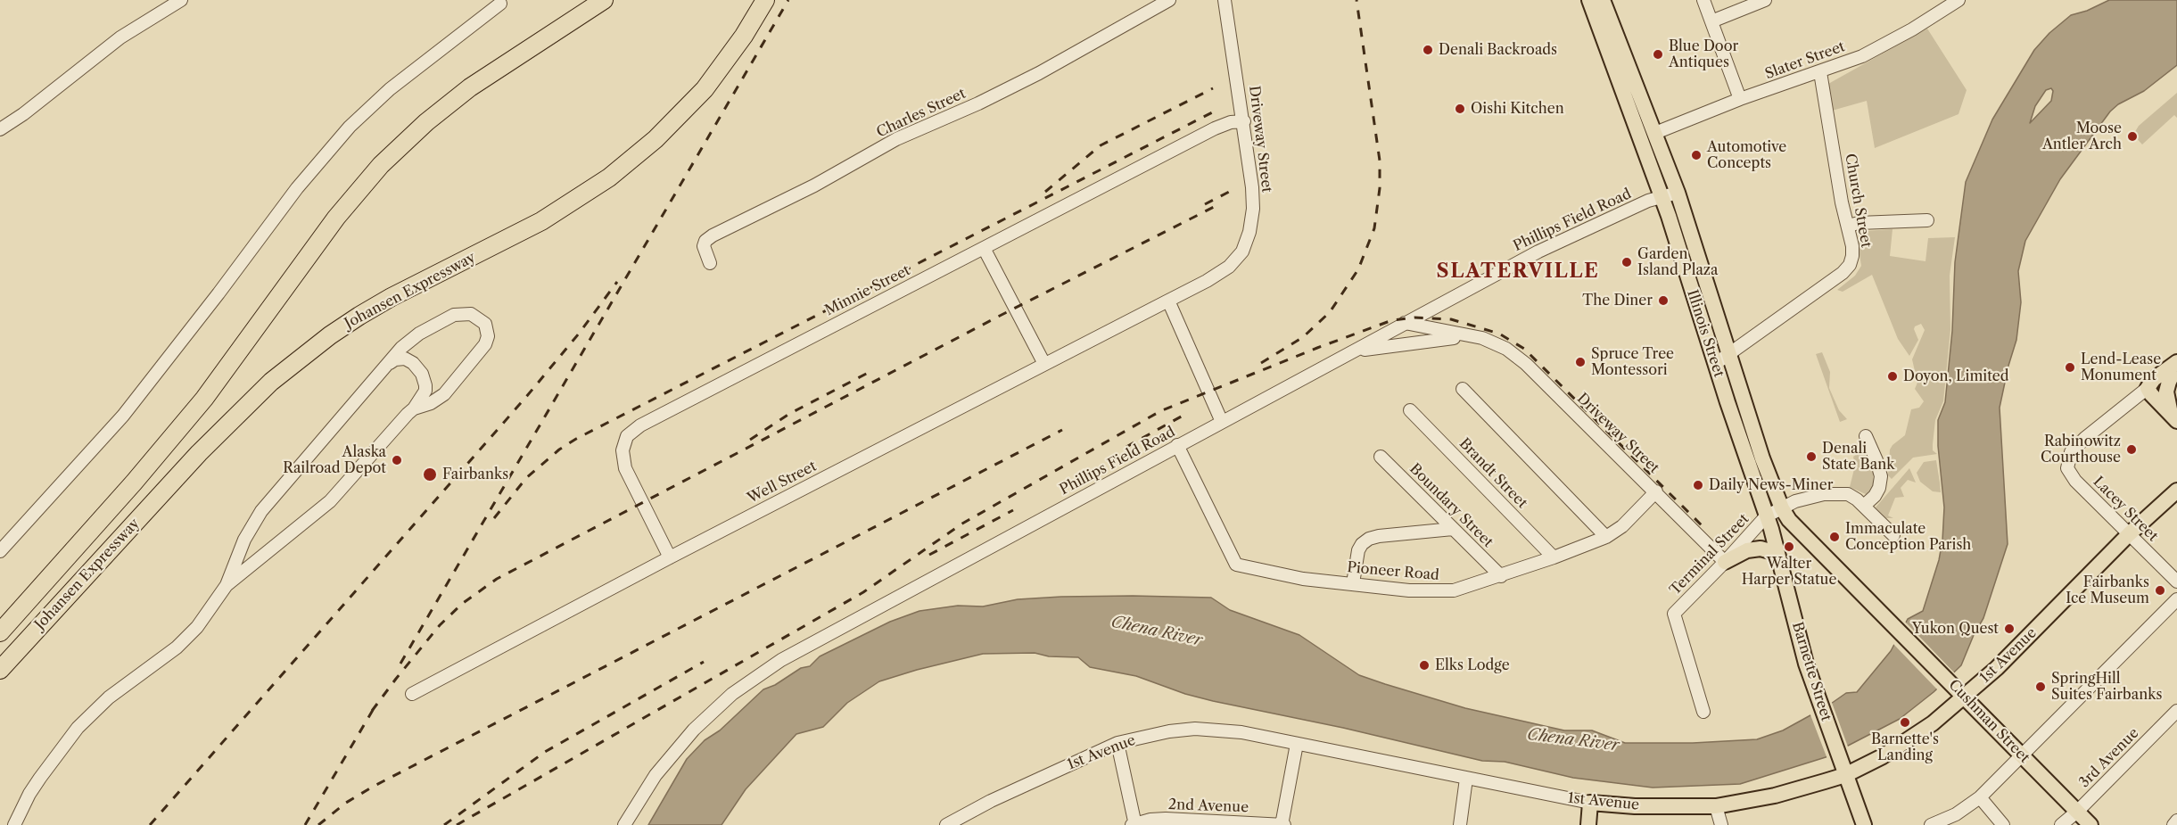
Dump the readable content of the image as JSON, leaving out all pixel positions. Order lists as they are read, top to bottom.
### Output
{
  "streets": {
    "highway": ["Johansen Expressway"],
    "main road": [
      "Illinois Street",
      "1st Avenue",
      "Barnette Street",
      "Cushman Street"
    ],
    "street": [
      "Slater Street",
      "Charles Street",
      "Driveway Street",
      "Church Street",
      "Phillips Field Road",
      "Minnie Street",
      "Brandt Street",
      "Well Street",
      "Boundary Street",
      "Lacey Street",
      "Terminal Street",
      "Pioneer Road",
      "3rd Avenue",
      "2nd Avenue"
    ]
  },
  "crossings": [
    ["Slater Street", "Church Street"],
    ["Slater Street", "Illinois Street"],
    ["Driveway Street", "Phillips Field Road"],
    ["Driveway Street", "Minnie Street"],
    ["Driveway Street", "Well Street"],
    ["Driveway Street", "Terminal Street"],
    ["Driveway Street", "Pioneer Road"],
    ["Church Street", "Illinois Street"],
    ["Phillips Field Road", "Illinois Street"],
    ["Phillips Field Road", "Pioneer Road"],
    ["Minnie Street", "Well Street"],
    ["Illinois Street", "Terminal Street"],
    ["Illinois Street", "Barnette Street"],
    ["Illinois Street", "Cushman Street"],
    ["Brandt Street", "Pioneer Road"],
    ["Boundary Street", "Pioneer Road"],
    ["Lacey Street", "1st Avenue"],
    ["Terminal Street", "Barnette Street"],
    ["1st Avenue", "Barnette Street"],
    ["1st Avenue", "Cushman Street"],
    ["Cushman Street", "3rd Avenue"]
  ],
  "districts": ["SLATERVILLE"],
  "water": ["Chena River"],
  "places": [
    "Denali Backroads",
    "Blue Door Antiques",
    "Oishi Kitchen",
    "Moose Antler Arch",
    "Automotive Concepts",
    "Garden Island Plaza",
    "The Diner",
    "Spruce Tree Montessori",
    "Lend-Lease Monument",
    "Doyon, Limited",
    "Rabinowitz Courthouse",
    "Denali State Bank",
    "Alaska Railroad Depot",
    "Fairbanks",
    "Daily News-Miner",
    "Immaculate Conception Parish",
    "Walter Harper Statue",
    "Fairbanks Ice Museum",
    "Yukon Quest",
    "Elks Lodge",
    "SpringHill Suites Fairbanks",
    "Barnette's Landing"
  ]
}
